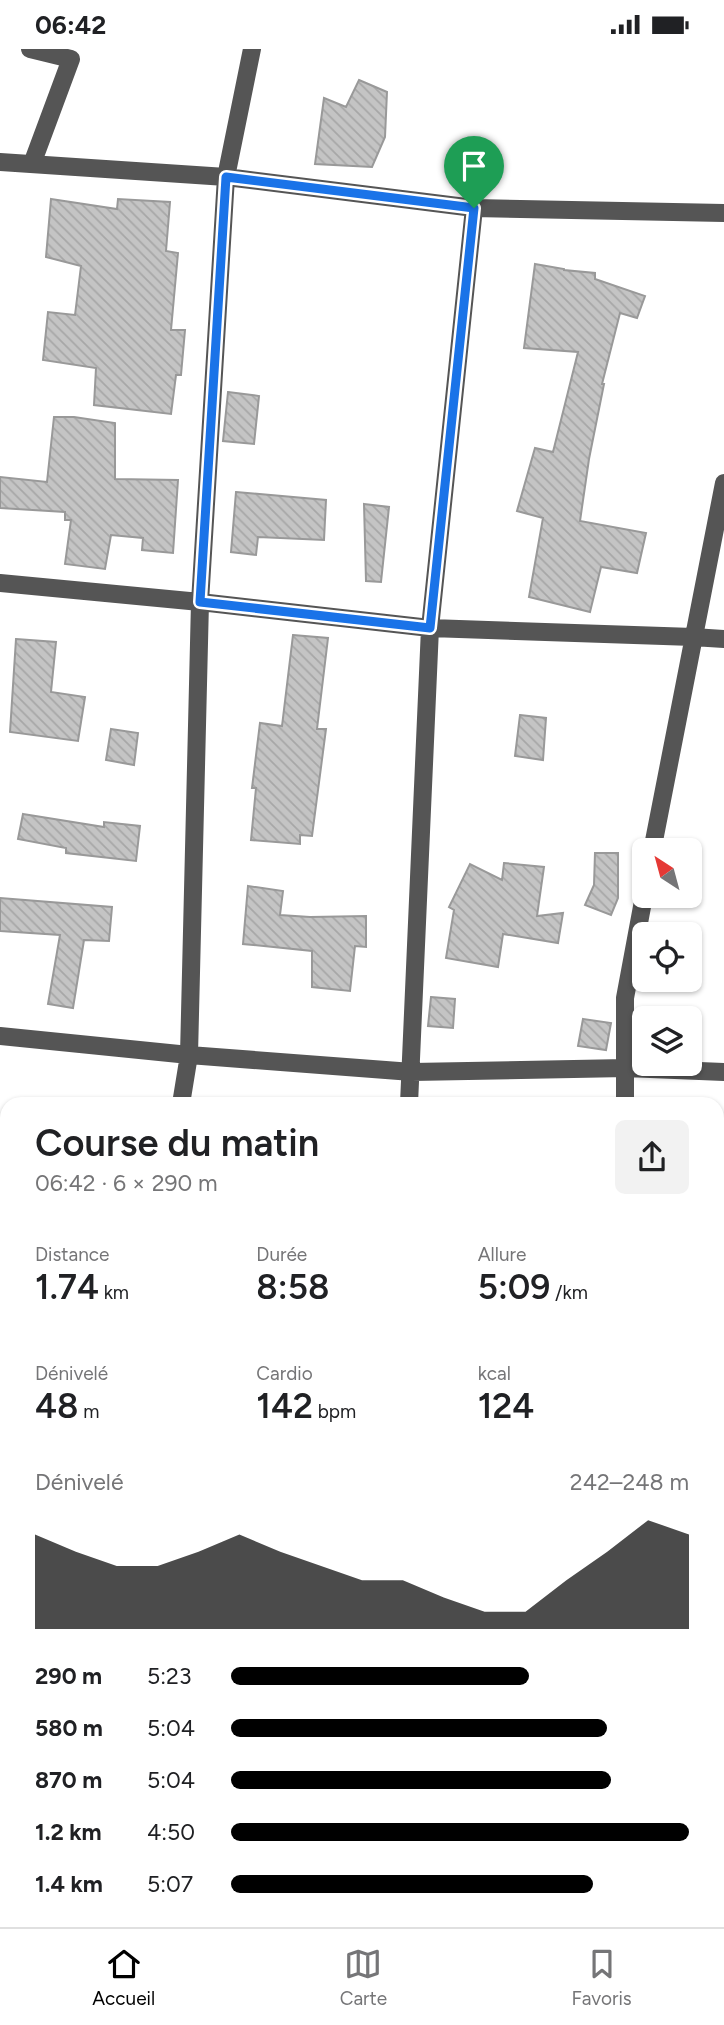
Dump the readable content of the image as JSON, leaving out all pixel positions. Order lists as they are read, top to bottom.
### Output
{
  "north": "top left",
  "page": {
    "status": "06:42",
    "heading": ["Course du matin", "06:42 · 6 × 290 m"],
    "stats": [
      ["Distance", "1.74 km"],
      ["Durée", "8:58"],
      ["Allure", "5:09 /km"],
      ["Dénivelé", "48 m"],
      ["Cardio", "142 bpm"],
      ["kcal", "124"]
    ],
    "chart": ["Dénivelé", "242–248 m"],
    "list": [
      {
        "name": "290 m",
        "note": "5:23"
      },
      {
        "name": "580 m",
        "note": "5:04"
      },
      {
        "name": "870 m",
        "note": "5:04"
      },
      {
        "name": "1.2 km",
        "note": "4:50"
      },
      {
        "name": "1.4 km",
        "note": "5:07"
      }
    ],
    "tabs": ["Accueil", "Carte", "Favoris"]
  }
}
